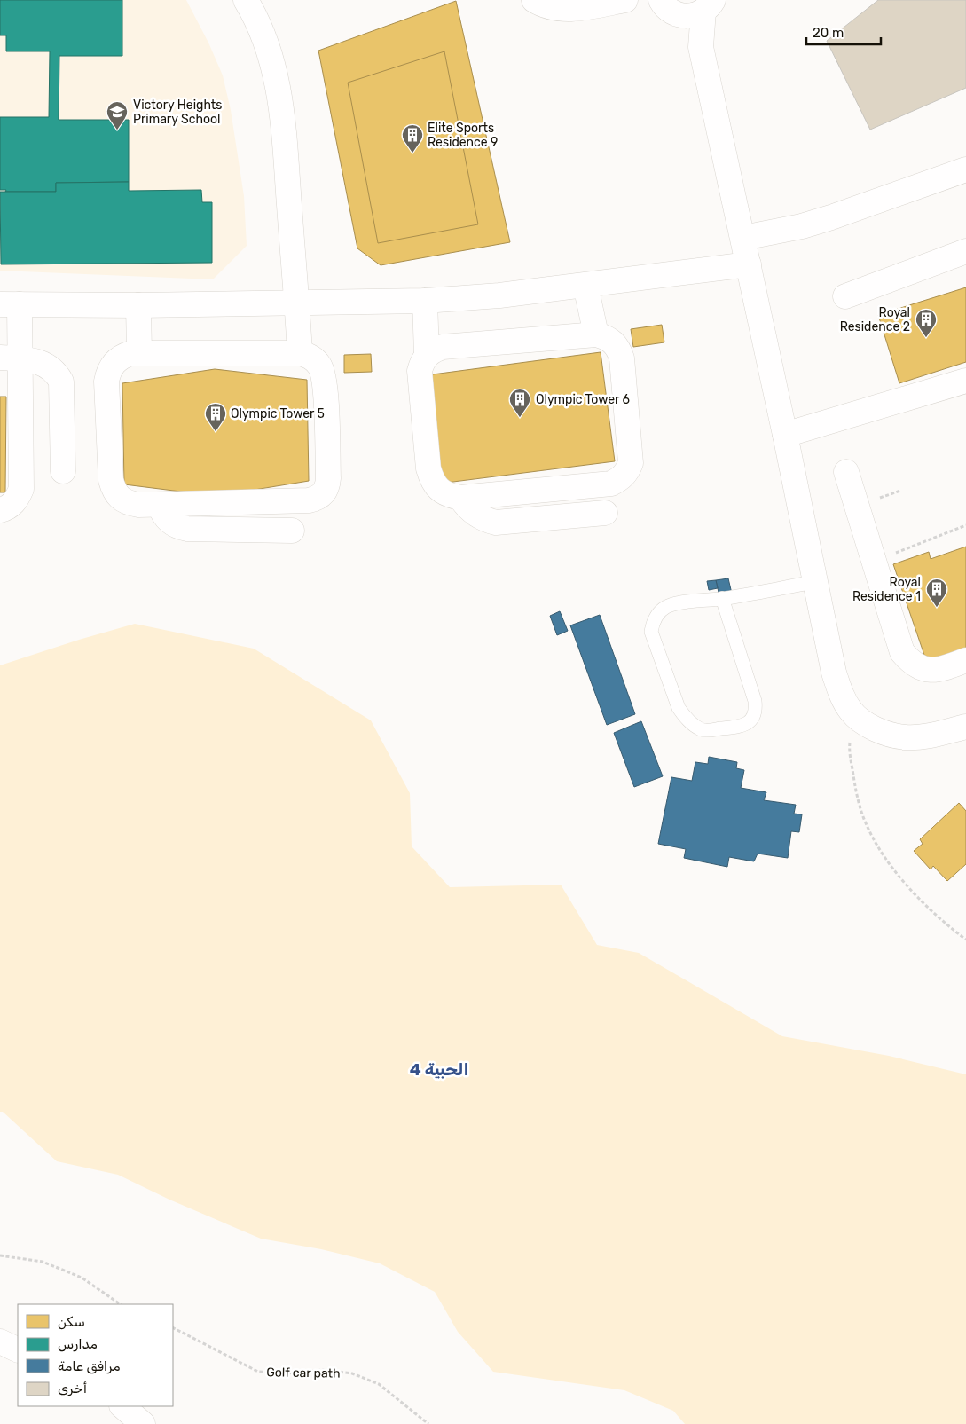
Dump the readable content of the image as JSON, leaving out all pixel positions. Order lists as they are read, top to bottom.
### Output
{
  "streets": {
    "path": ["Golf car path"]
  },
  "districts": ["الحبية 4"],
  "places": {
    "school or university": ["Victory Heights Primary School"],
    "building": [
      "Elite Sports Residence 9",
      "Royal Residence 2",
      "Olympic Tower 6",
      "Olympic Tower 5",
      "Royal Residence 1"
    ]
  },
  "legend": [
    "سكن",
    "مدارس",
    "مرافق عامة",
    "أخرى"
  ],
  "scale_bar": "20 m"
}
